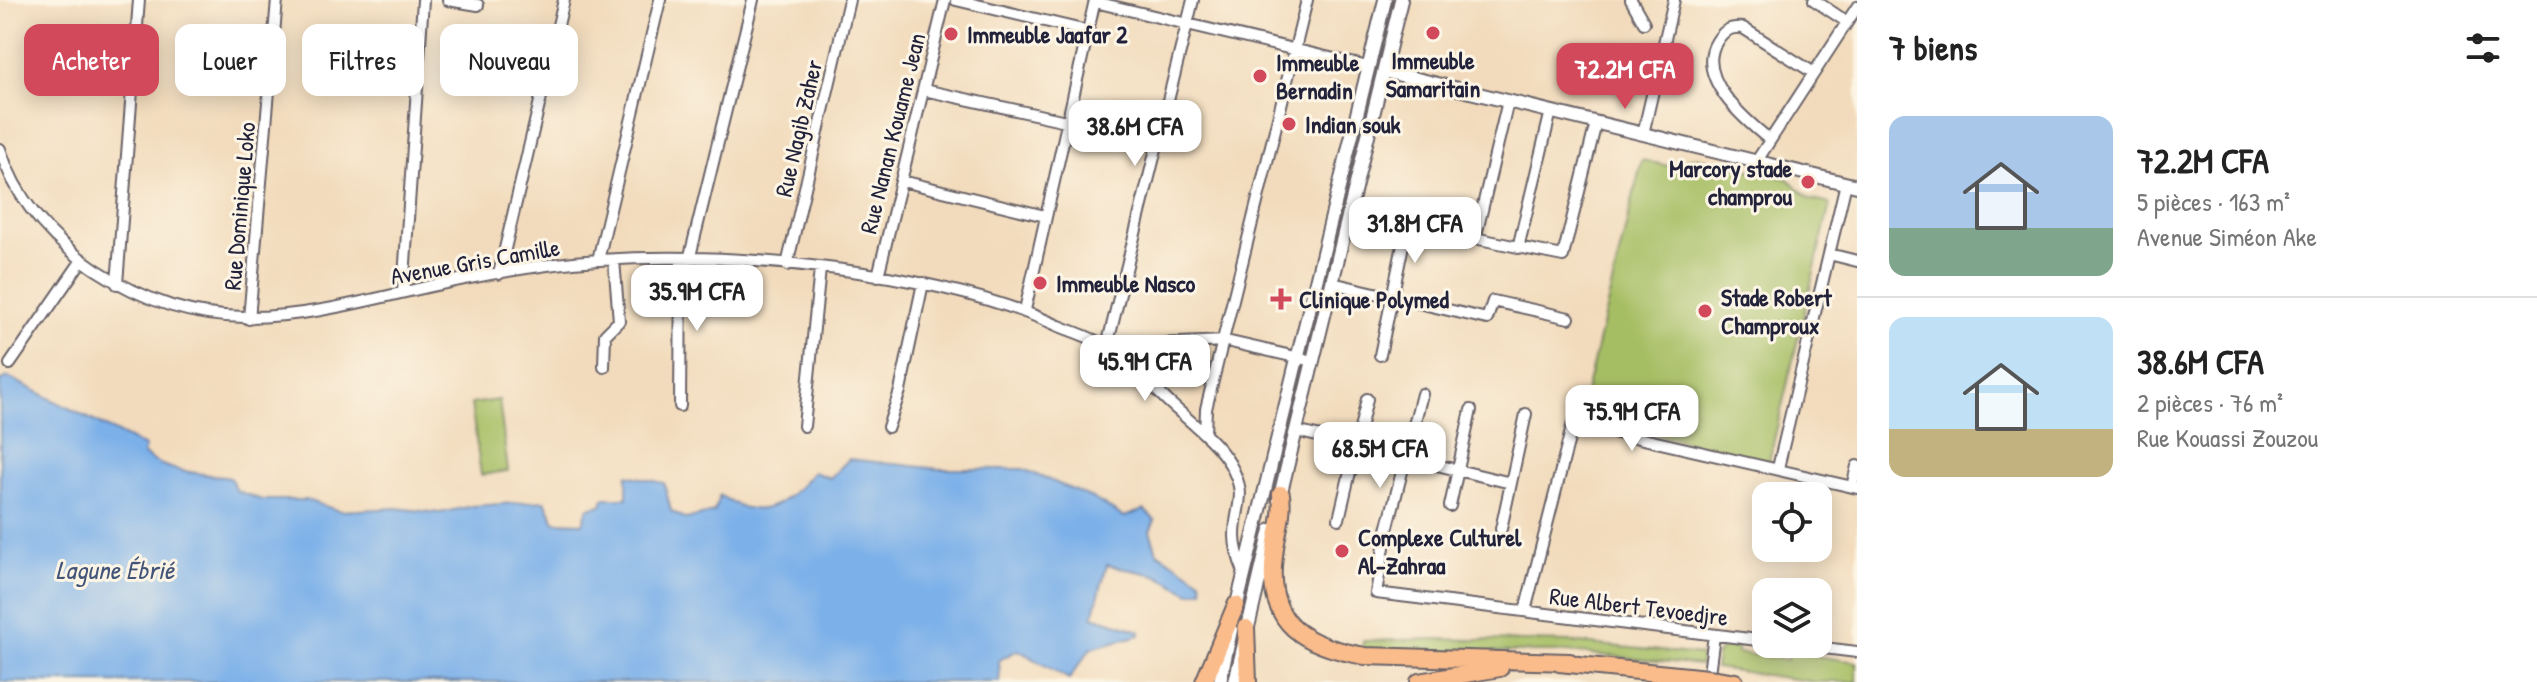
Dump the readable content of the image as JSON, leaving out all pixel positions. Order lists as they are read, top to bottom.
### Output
{
  "streets": {
    "street": [
      "Rue Nagib Zaher",
      "Rue Nanan Kouame Jean",
      "Rue Dominique Loko",
      "Avenue Gris Camille",
      "Rue Albert Tevoedjre"
    ]
  },
  "crossings": [
    ["Rue Nagib Zaher", "Avenue Gris Camille"],
    ["Rue Nanan Kouame Jean", "Avenue Gris Camille"],
    ["Rue Dominique Loko", "Avenue Gris Camille"]
  ],
  "water": ["Lagune Ébrié"],
  "places": {
    "other": [
      "Immeuble Samaritain",
      "Immeuble Jaafar 2",
      "Immeuble Bernadin",
      "Indian souk",
      "Marcory stade champrou",
      "Immeuble Nasco",
      "Stade Robert Champroux",
      "Complexe Culturel Al-Zahraa"
    ],
    "health": ["Clinique Polymed"]
  },
  "page": {
    "heading": "7 biens",
    "chip": [
      "Acheter",
      "Louer",
      "Filtres",
      "Nouveau"
    ],
    "price": [
      "72.2M CFA",
      "38.6M CFA",
      "31.8M CFA",
      "35.9M CFA",
      "45.9M CFA",
      "75.9M CFA",
      "68.5M CFA"
    ],
    "list": [
      {
        "name": "72.2M CFA",
        "note": "5 pièces · 163 m² · Avenue Siméon Ake"
      },
      {
        "name": "38.6M CFA",
        "note": "2 pièces · 76 m² · Rue Kouassi Zouzou"
      }
    ]
  }
}
